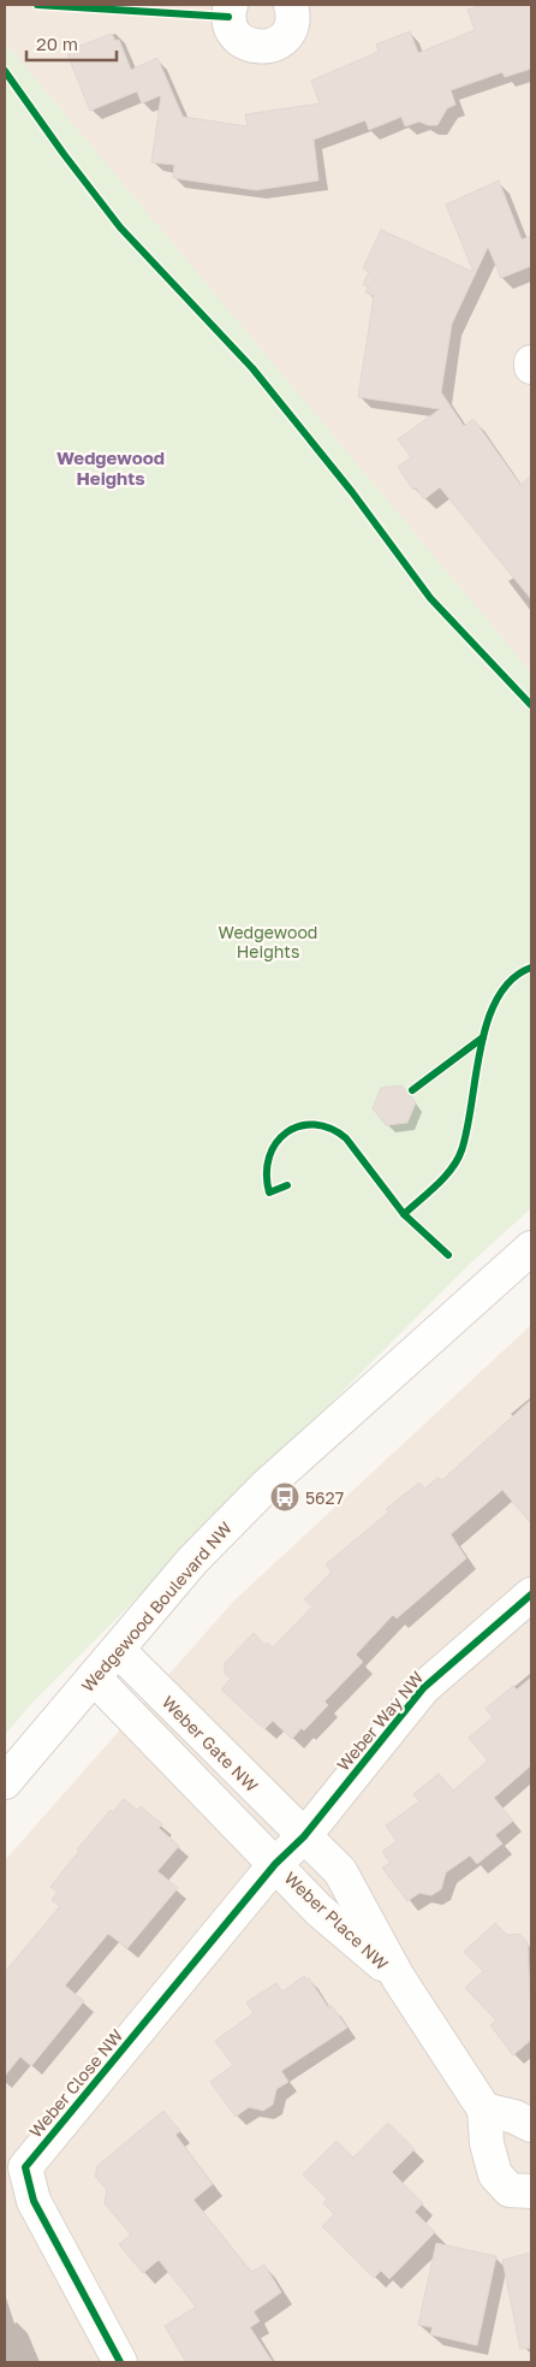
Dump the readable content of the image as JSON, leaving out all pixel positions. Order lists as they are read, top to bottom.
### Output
{
  "streets": {
    "street": [
      "Wedgewood Boulevard NW",
      "Weber Way NW",
      "Weber Gate NW",
      "Weber Place NW",
      "Weber Close NW"
    ]
  },
  "crossings": [
    ["Wedgewood Boulevard NW", "Weber Gate NW"],
    ["Weber Way NW", "Weber Gate NW"],
    ["Weber Way NW", "Weber Place NW"],
    ["Weber Way NW", "Weber Close NW"],
    ["Weber Gate NW", "Weber Place NW"],
    ["Weber Gate NW", "Weber Close NW"],
    ["Weber Place NW", "Weber Close NW"]
  ],
  "districts": ["Wedgewood Heights"],
  "parks": ["Wedgewood Heights"],
  "places": {
    "bus stop": ["5627"]
  },
  "scale_bar": "20 m"
}
